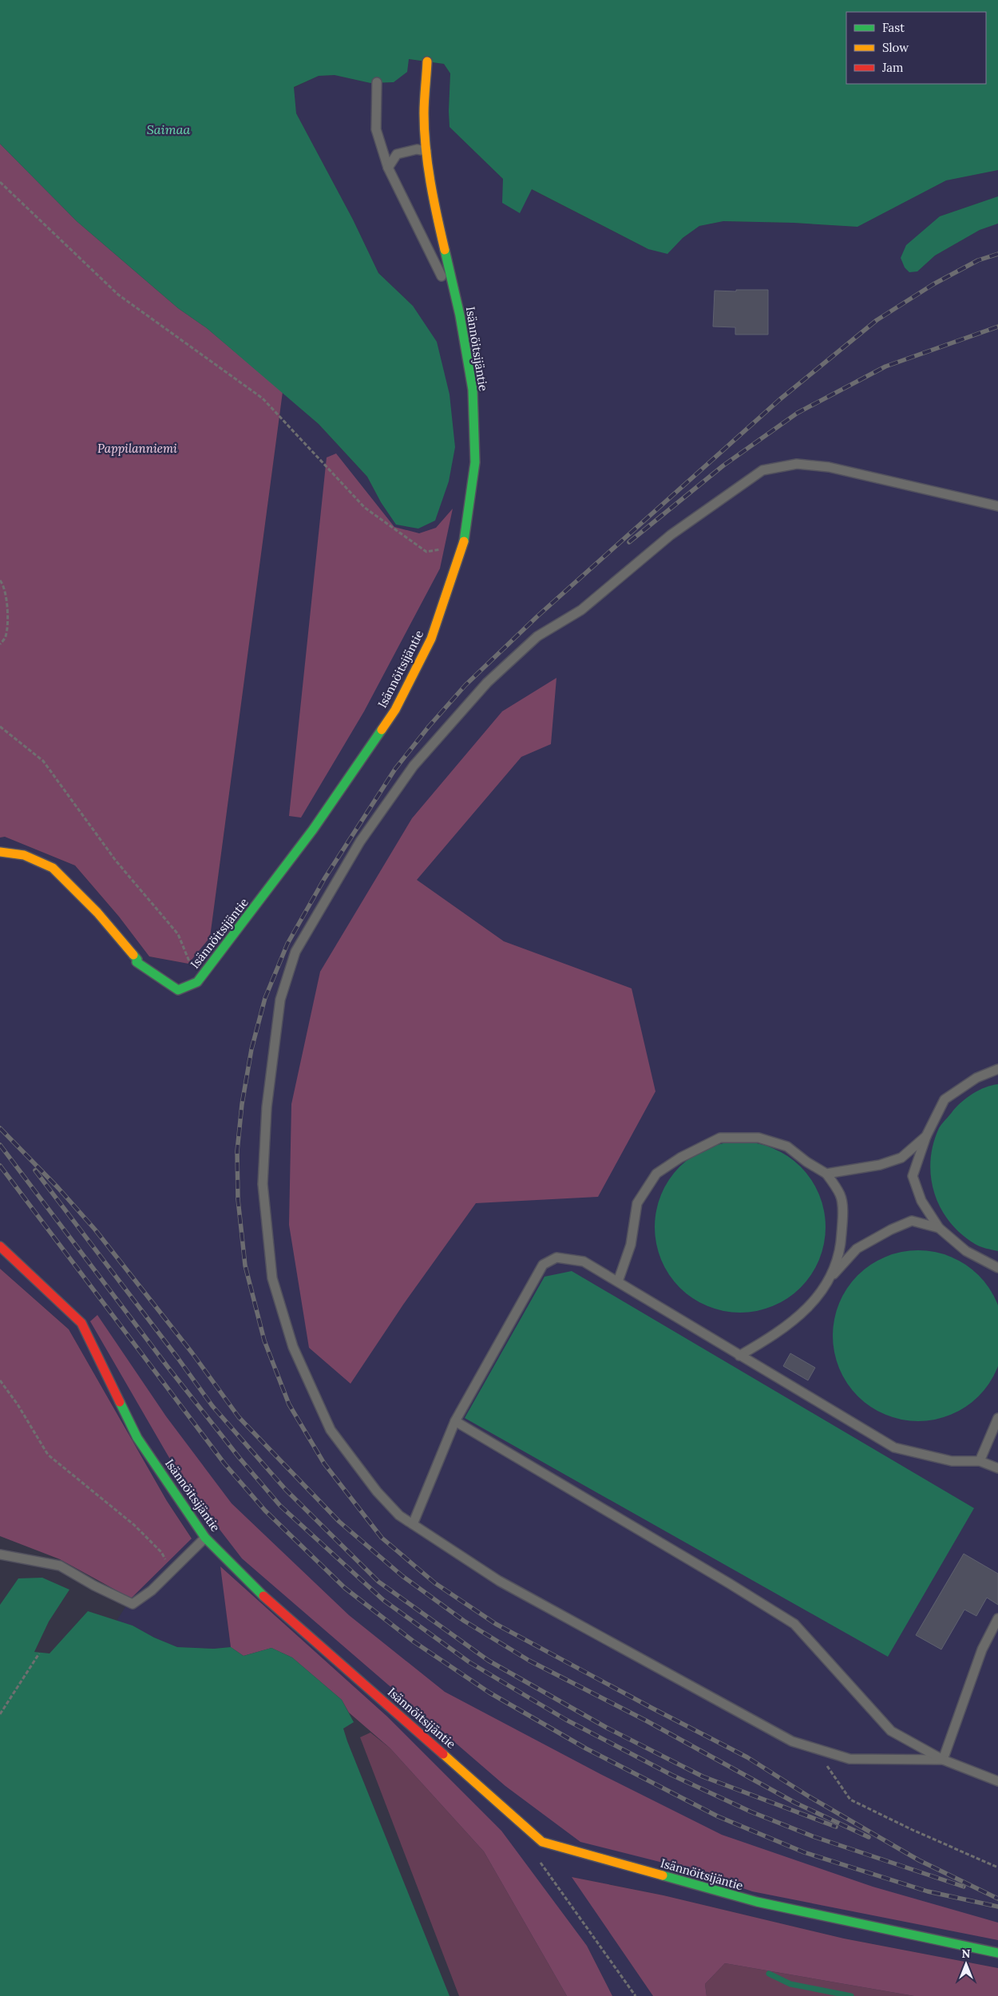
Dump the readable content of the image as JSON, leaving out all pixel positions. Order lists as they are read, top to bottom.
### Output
{
  "streets": {
    "street": ["Isännöitsijäntie"]
  },
  "water": ["Saimaa"],
  "parks": ["Pappilanniemi"],
  "legend": ["Fast", "Slow", "Jam"],
  "north": "top"
}
